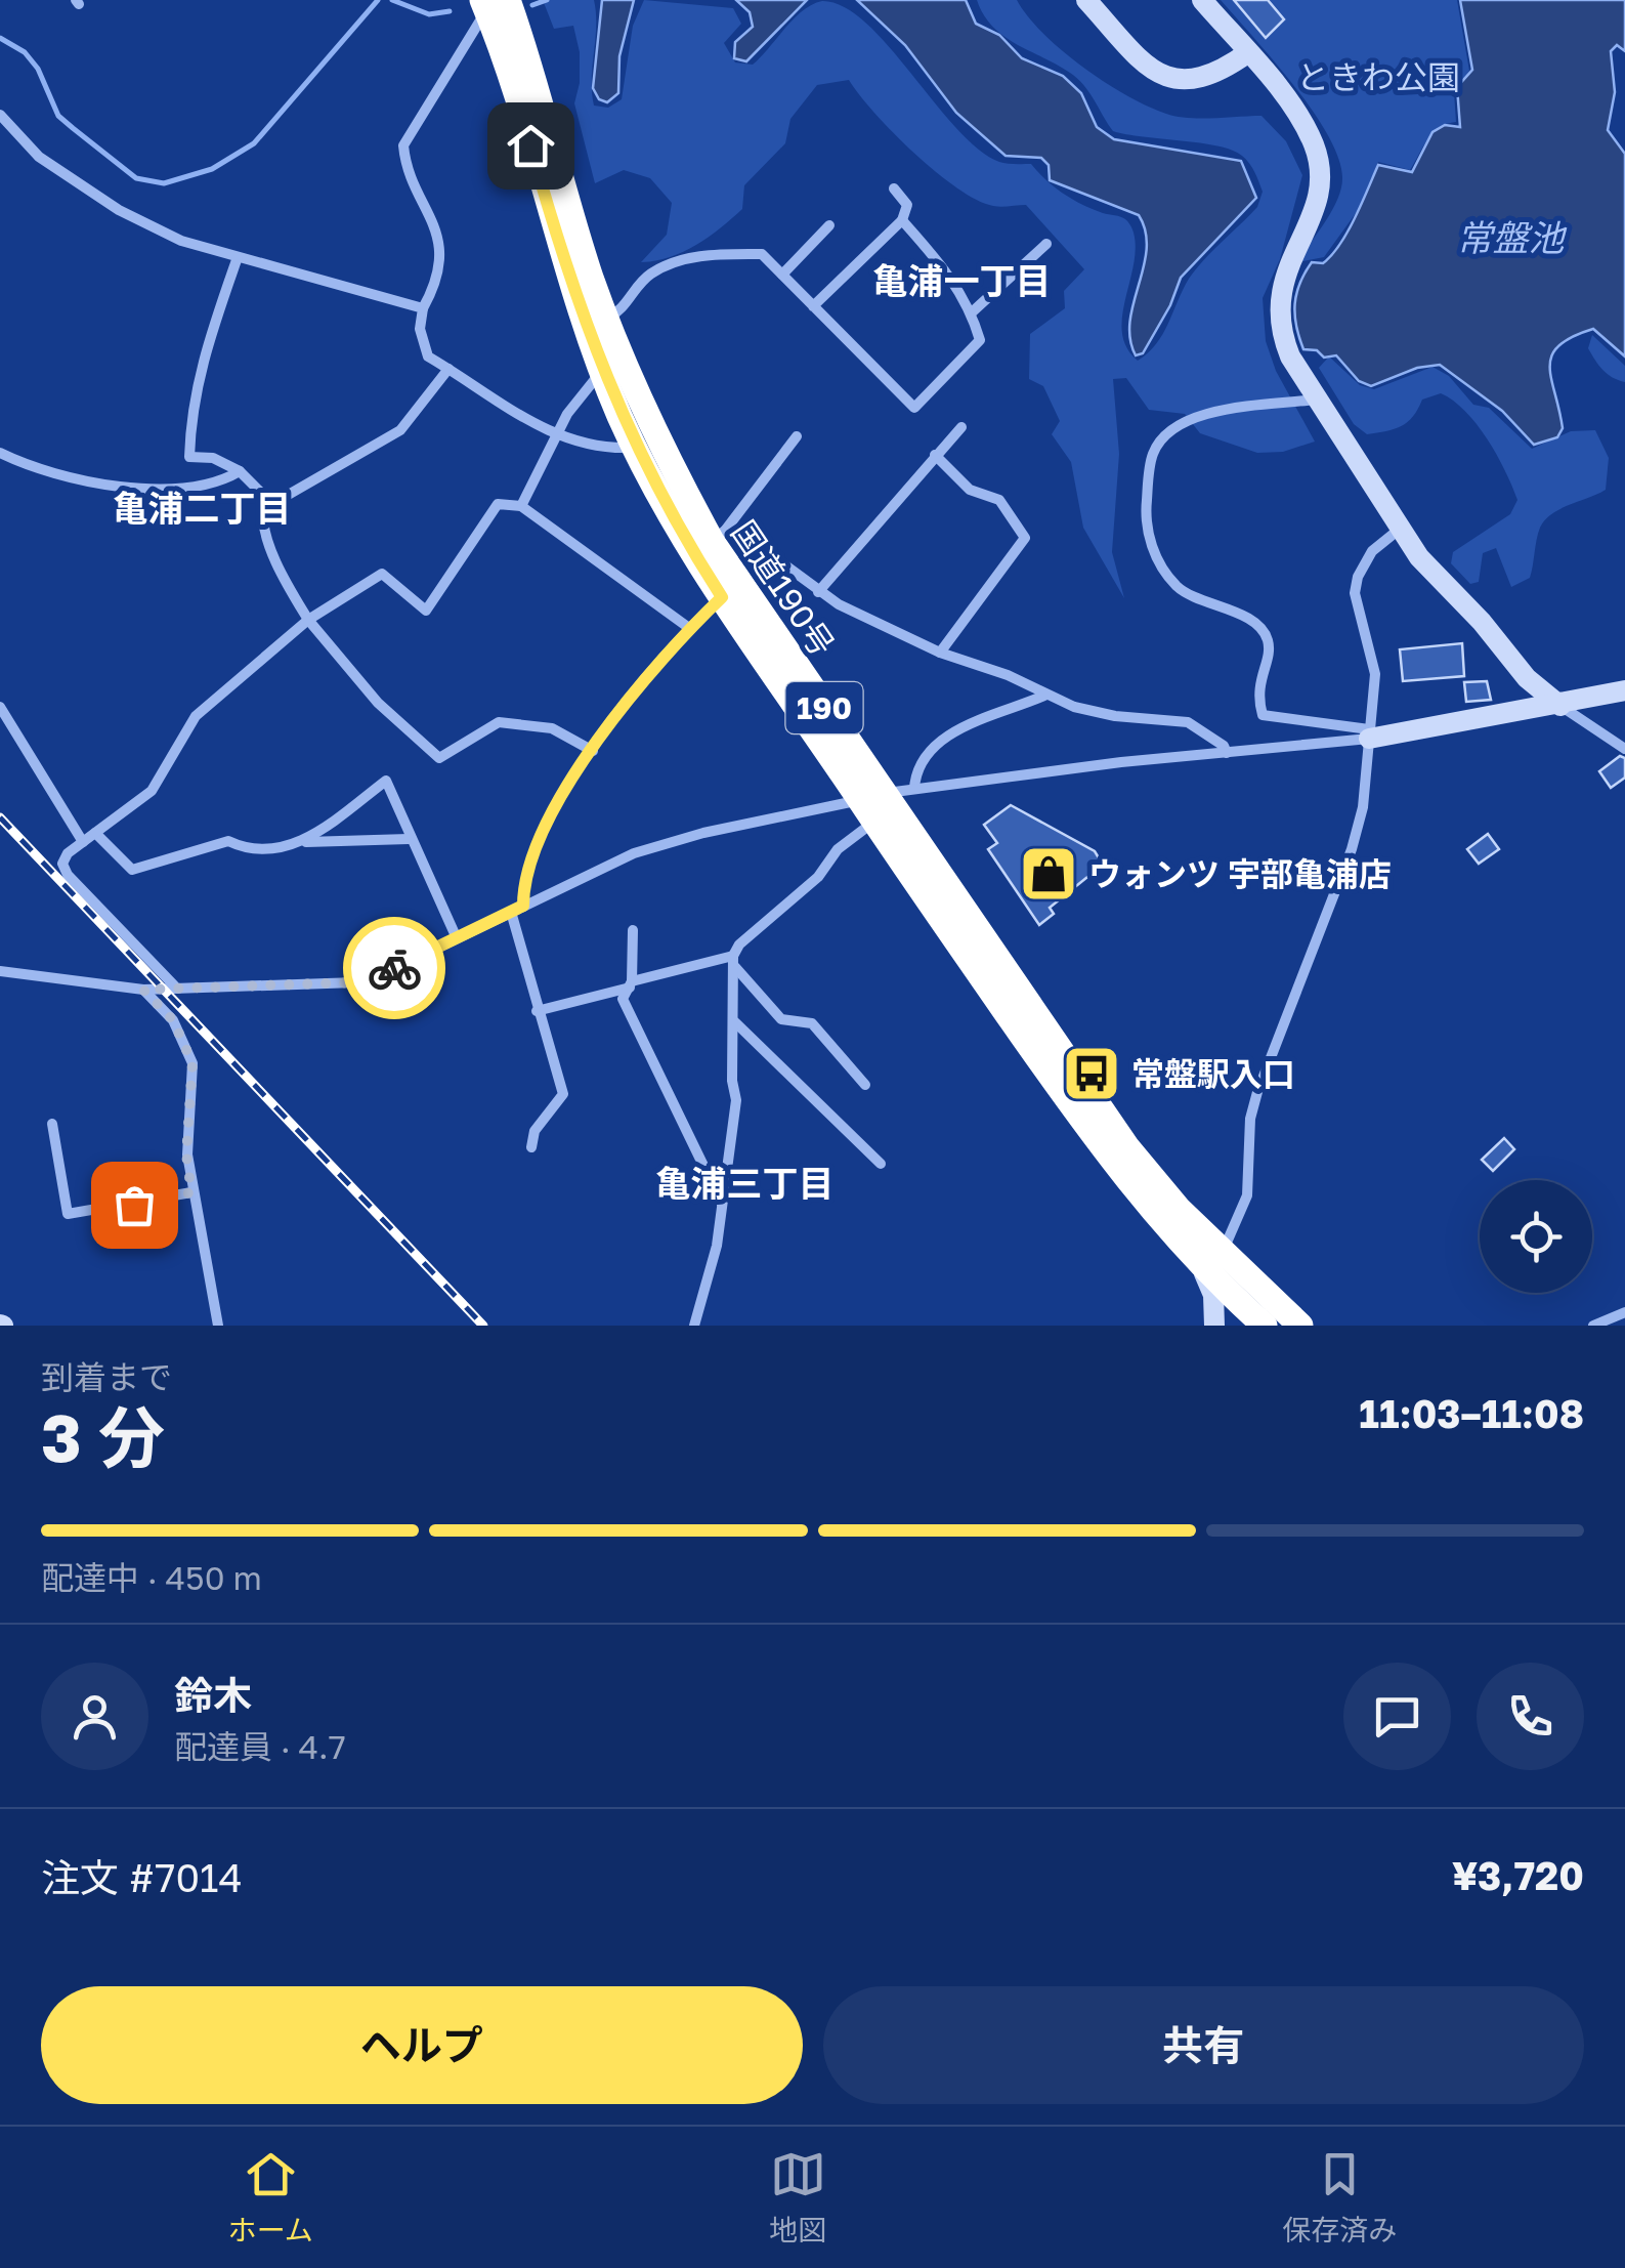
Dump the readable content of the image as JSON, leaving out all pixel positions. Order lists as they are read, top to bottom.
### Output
{
  "streets": {
    "highway": ["国道190号", "190"]
  },
  "districts": ["亀浦一丁目", "亀浦二丁目", "亀浦三丁目"],
  "water": ["常盤池"],
  "parks": ["ときわ公園"],
  "places": {
    "shop": ["ウォンツ 宇部亀浦店"],
    "bus stop": ["常盤駅入口"]
  },
  "page": {
    "heading": ["3 分", "到着まで", "11:03–11:08"],
    "panel": [
      "鈴木",
      "配達員 · 4.7",
      "注文 #7014",
      "¥3,720"
    ],
    "bar": "配達中 · 450 m",
    "buttons": ["ヘルプ", "共有"],
    "tabs": ["ホーム", "地図", "保存済み"]
  }
}
